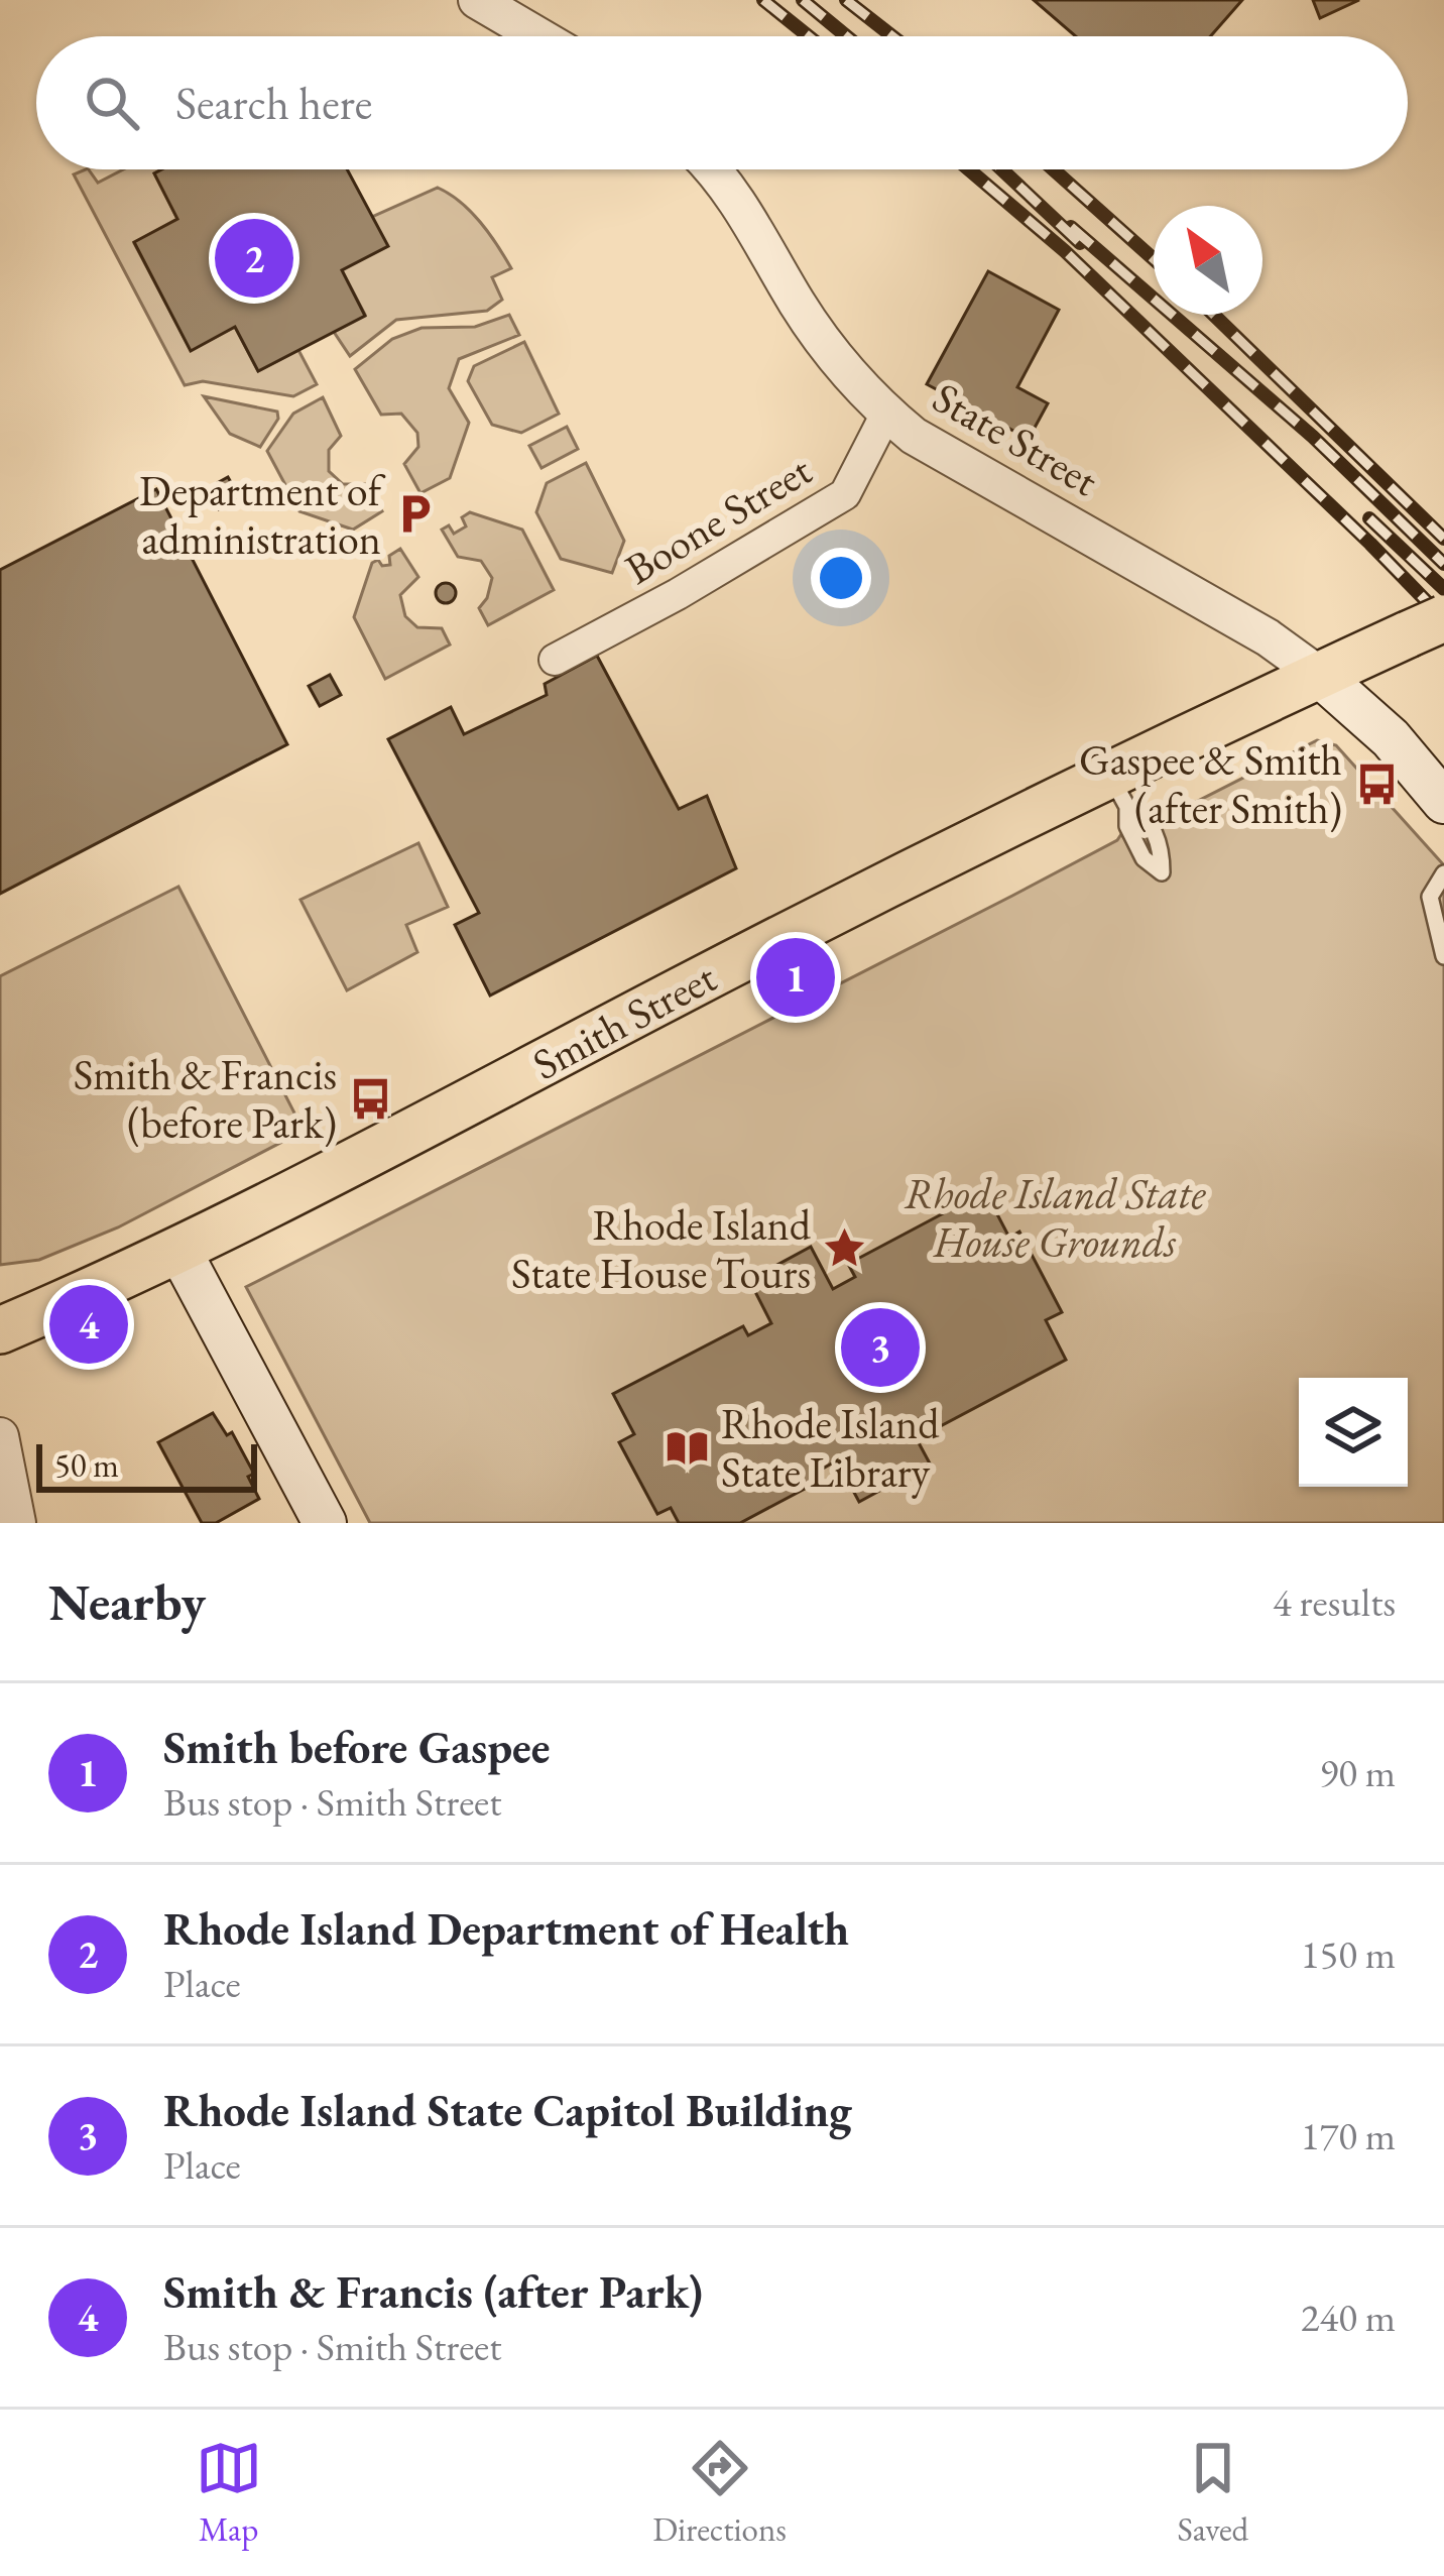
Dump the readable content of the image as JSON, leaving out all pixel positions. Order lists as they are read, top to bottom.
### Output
{
  "streets": {
    "main road": ["Smith Street"],
    "street": ["State Street", "Boone Street"]
  },
  "crossings": [
    ["State Street", "Boone Street"],
    ["State Street", "Smith Street"]
  ],
  "parks": ["Rhode Island State House Grounds"],
  "places": {
    "parking": ["Department of administration"],
    "bus stop": ["Gaspee & Smith (after Smith)", "Smith & Francis (before Park)"],
    "place": ["Rhode Island State House Tours"],
    "library": ["Rhode Island State Library"]
  },
  "scale_bar": "50 m",
  "north": "top left",
  "page": {
    "search": "Search here",
    "pins": [
      "2",
      "1",
      "4",
      "3"
    ],
    "scale": "50 m",
    "heading": ["Nearby", "4 results"],
    "list": [
      {
        "mark": "1",
        "name": "Smith before Gaspee",
        "note": "Bus stop · Smith Street",
        "value": "90 m"
      },
      {
        "mark": "2",
        "name": "Rhode Island Department of Health",
        "note": "Place",
        "value": "150 m"
      },
      {
        "mark": "3",
        "name": "Rhode Island State Capitol Building",
        "note": "Place",
        "value": "170 m"
      },
      {
        "mark": "4",
        "name": "Smith & Francis (after Park)",
        "note": "Bus stop · Smith Street",
        "value": "240 m"
      }
    ],
    "nav": ["Map", "Directions", "Saved"]
  }
}
